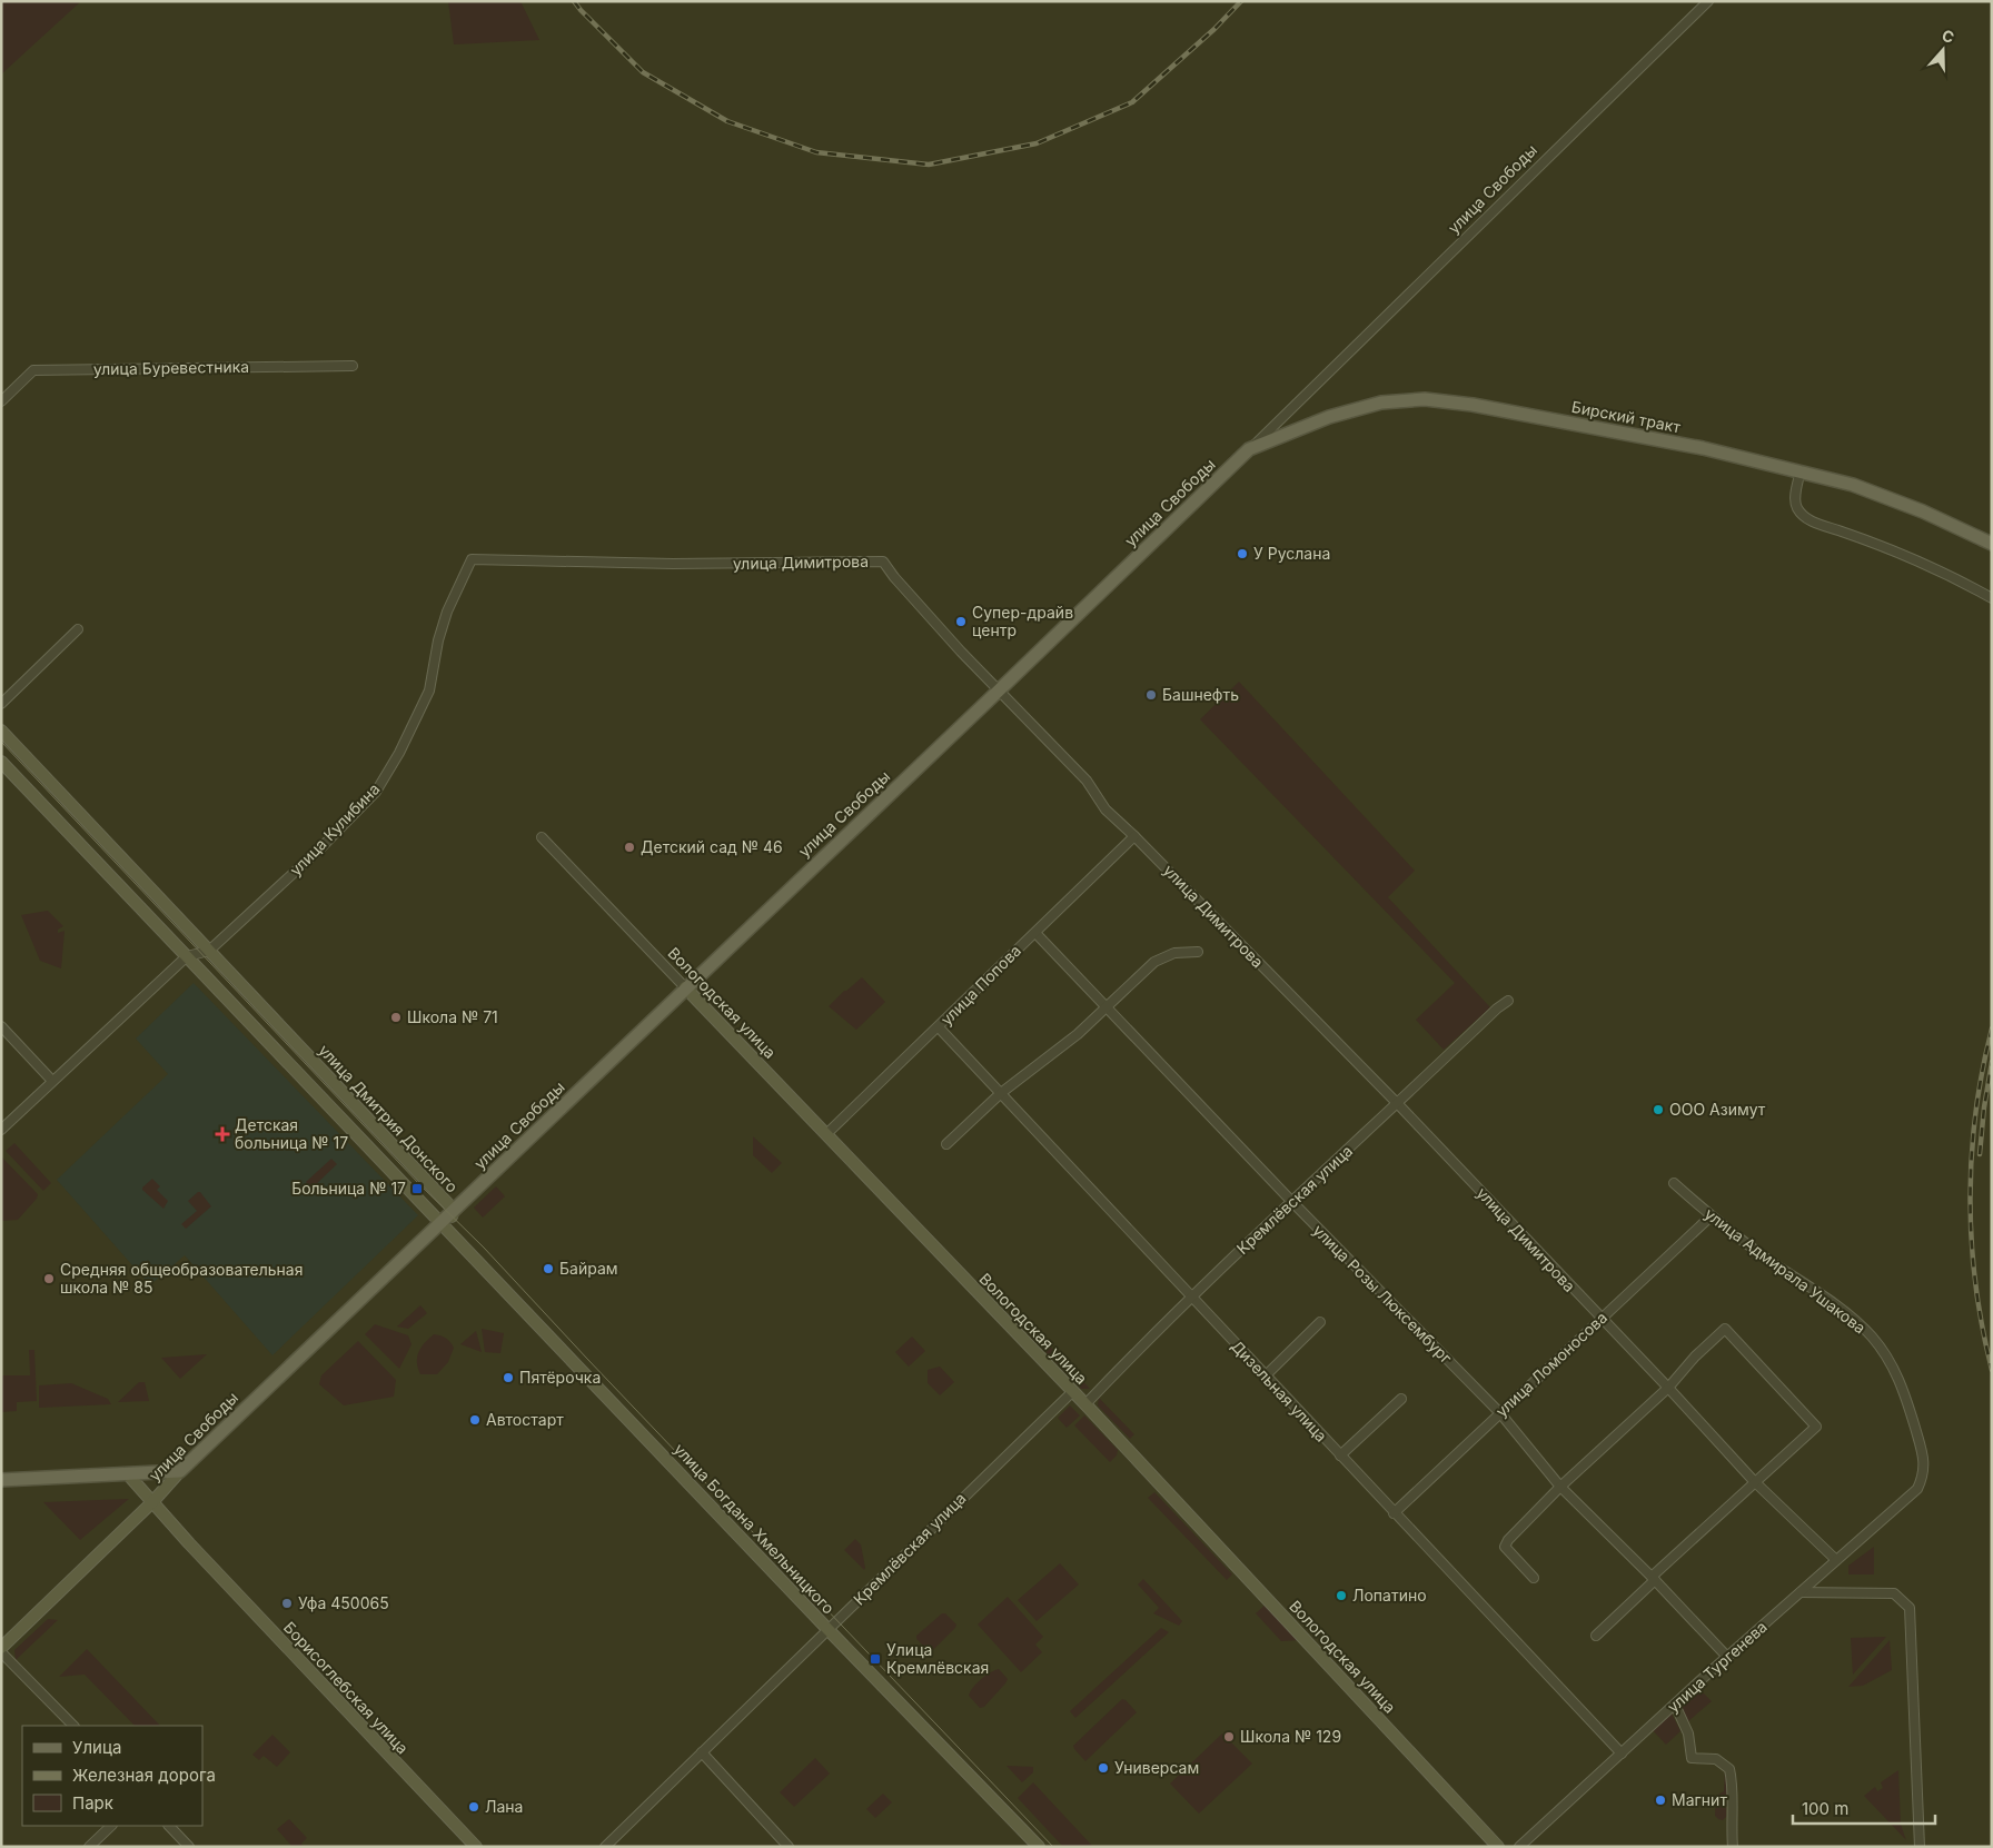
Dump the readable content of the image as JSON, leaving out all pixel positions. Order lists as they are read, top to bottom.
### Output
{
  "streets": {
    "main road": ["улица Свободы", "Бирский тракт"],
    "street": [
      "улица Буревестника",
      "улица Димитрова",
      "улица Кулибина",
      "улица Попова",
      "Вологодская улица",
      "улица Дмитрия Донского",
      "Кремлёвская улица",
      "улица Адмирала Ушакова",
      "улица Розы Люксембург",
      "улица Ломоносова",
      "Дизельная улица",
      "улица Богдана Хмельницкого",
      "улица Тургенева",
      "Борисоглебская улица"
    ]
  },
  "crossings": [
    ["улица Свободы", "Бирский тракт"],
    ["улица Свободы", "улица Димитрова"],
    ["улица Свободы", "Вологодская улица"],
    ["улица Свободы", "улица Дмитрия Донского"],
    ["улица Свободы", "улица Богдана Хмельницкого"],
    ["улица Свободы", "Борисоглебская улица"],
    ["улица Димитрова", "улица Кулибина"],
    ["улица Димитрова", "улица Попова"],
    ["улица Димитрова", "Кремлёвская улица"],
    ["улица Димитрова", "улица Ломоносова"],
    ["улица Димитрова", "улица Тургенева"],
    ["улица Кулибина", "улица Дмитрия Донского"],
    ["улица Попова", "Вологодская улица"],
    ["улица Попова", "улица Розы Люксембург"],
    ["улица Попова", "Дизельная улица"],
    ["Вологодская улица", "Кремлёвская улица"],
    ["Кремлёвская улица", "улица Розы Люксембург"],
    ["Кремлёвская улица", "Дизельная улица"],
    ["Кремлёвская улица", "улица Богдана Хмельницкого"],
    ["улица Адмирала Ушакова", "улица Ломоносова"],
    ["улица Адмирала Ушакова", "улица Тургенева"],
    ["улица Розы Люксембург", "улица Ломоносова"],
    ["улица Розы Люксембург", "улица Тургенева"],
    ["улица Ломоносова", "Дизельная улица"],
    ["Дизельная улица", "улица Тургенева"]
  ],
  "places": {
    "other": [
      "У Руслана",
      "Супер-драйв центр",
      "Башнефть",
      "Детский сад № 46",
      "Школа № 71",
      "ООО Азимут",
      "Байрам",
      "Средняя общеобразовательная школа № 85",
      "Пятёрочка",
      "Автостарт",
      "Лопатино",
      "Уфа 450065",
      "Школа № 129",
      "Универсам",
      "Магнит",
      "Лана"
    ],
    "health": ["Детская больница № 17"],
    "transit": ["Больница № 17", "Улица Кремлёвская"]
  },
  "legend": ["Улица", "Железная дорога", "Парк"],
  "scale_bar": "100 m",
  "north": "top"
}
